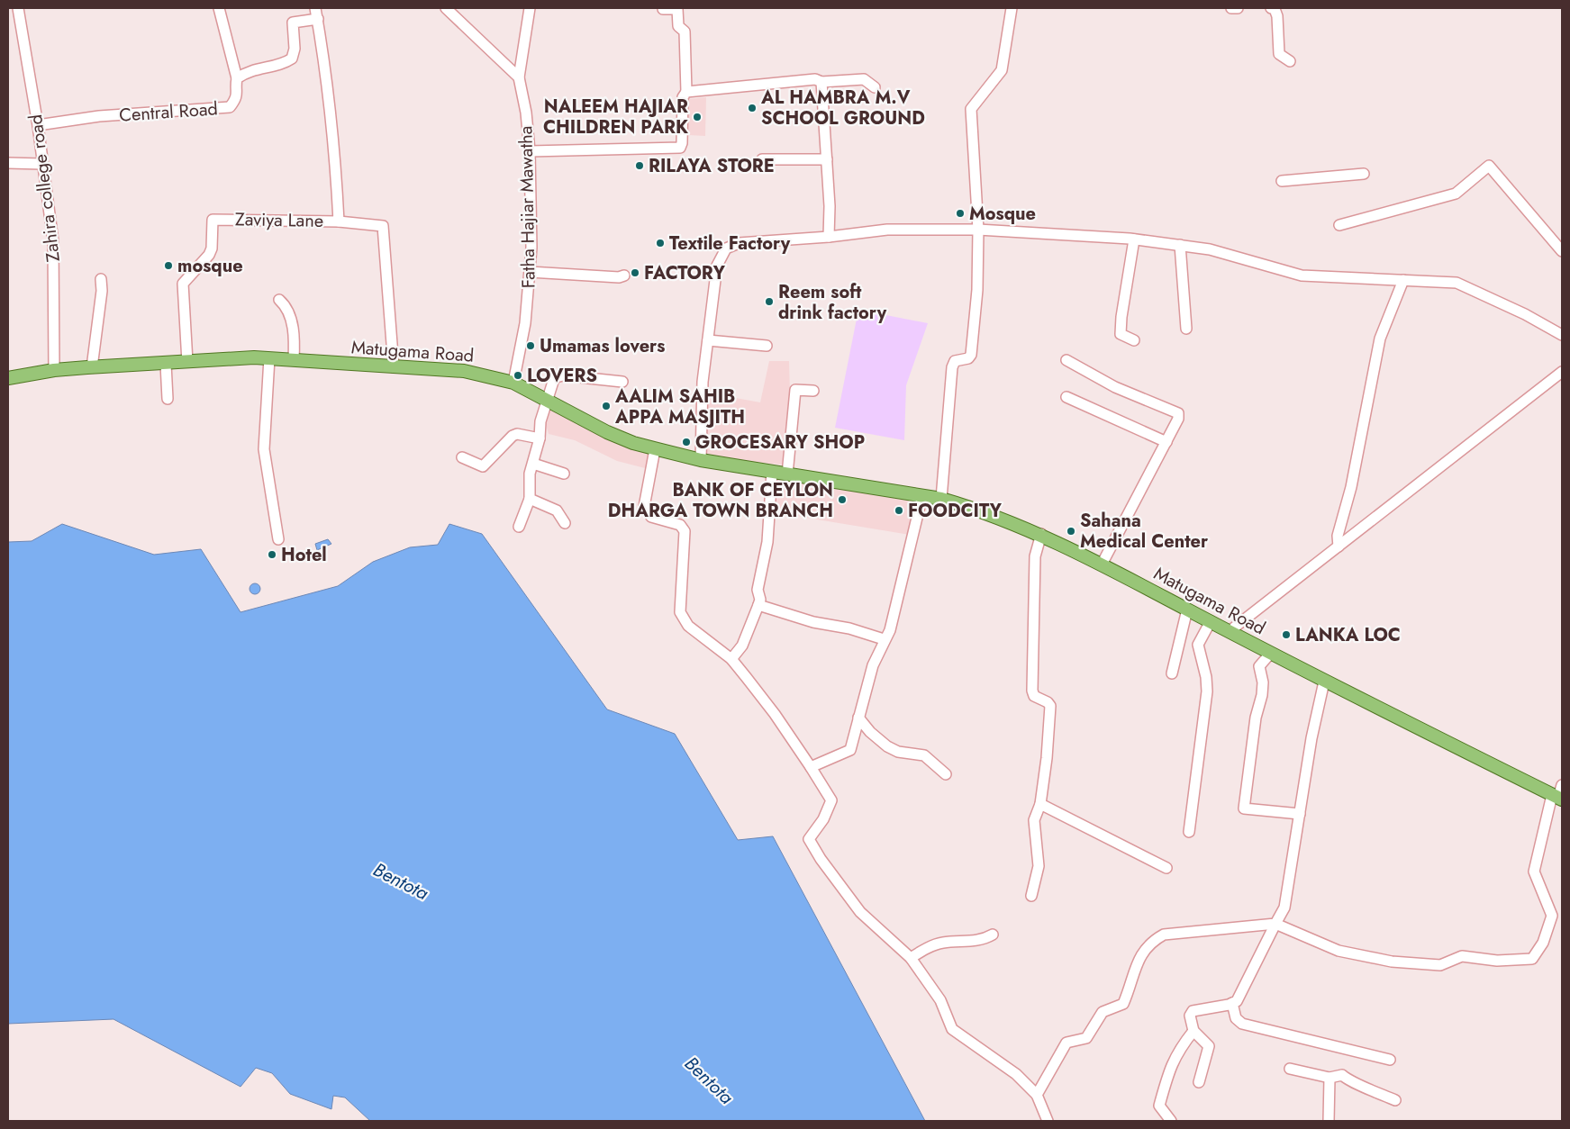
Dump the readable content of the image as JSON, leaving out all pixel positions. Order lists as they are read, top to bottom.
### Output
{
  "streets": {
    "main road": ["Matugama Road"],
    "street": [
      "Central Road",
      "Zahira college road",
      "Fatha Hajiar Mawatha",
      "Zaviya Lane"
    ]
  },
  "crossings": [
    ["Central Road", "Zahira college road"],
    ["Zahira college road", "Matugama Road"],
    ["Fatha Hajiar Mawatha", "Matugama Road"],
    ["Zaviya Lane", "Matugama Road"]
  ],
  "water": ["Bentota"],
  "places": [
    "AL HAMBRA M.V SCHOOL GROUND",
    "NALEEM HAJIAR CHILDREN PARK",
    "RILAYA STORE",
    "Mosque",
    "Textile Factory",
    "mosque",
    "FACTORY",
    "Reem soft drink factory",
    "Umamas lovers",
    "LOVERS",
    "AALIM SAHIB APPA MASJITH",
    "GROCESARY SHOP",
    "BANK OF CEYLON DHARGA TOWN BRANCH",
    "FOODCITY",
    "Sahana Medical Center",
    "Hotel",
    "LANKA LOC"
  ]
}
